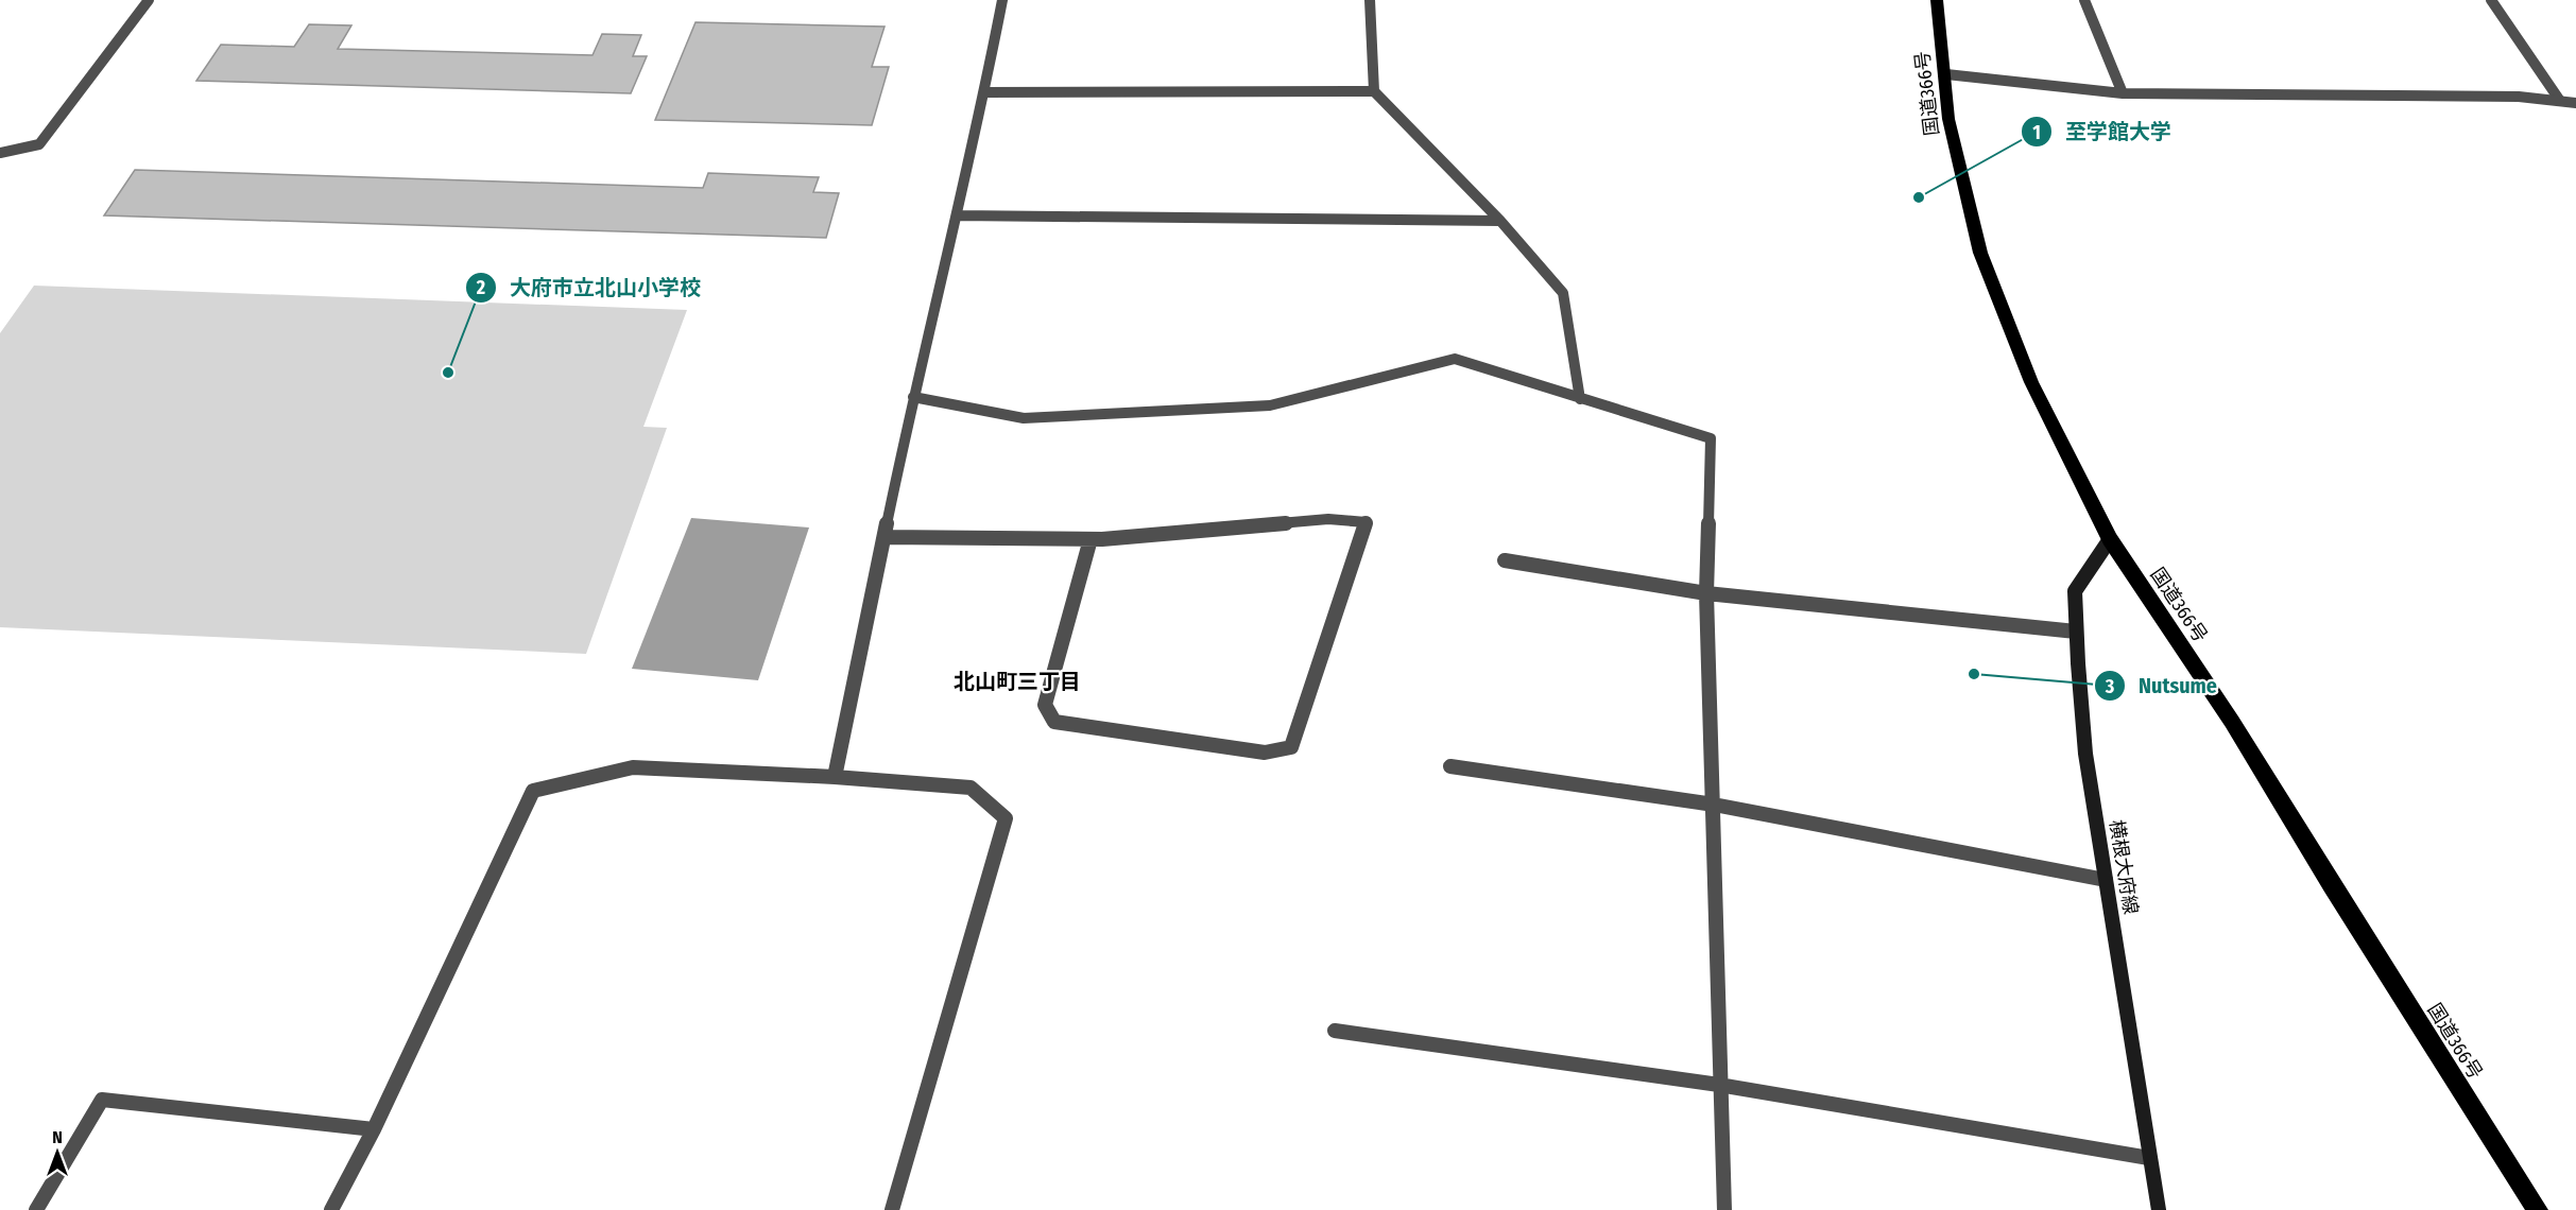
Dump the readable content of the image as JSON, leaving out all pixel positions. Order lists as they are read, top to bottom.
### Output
{
  "streets": {
    "highway": ["国道366号"],
    "main road": ["横根大府線"]
  },
  "crossings": [
    ["国道366号", "横根大府線"]
  ],
  "districts": ["北山町三丁目"],
  "places": ["至学館大学", "大府市立北山小学校", "Nutsume"],
  "north": "top"
}
